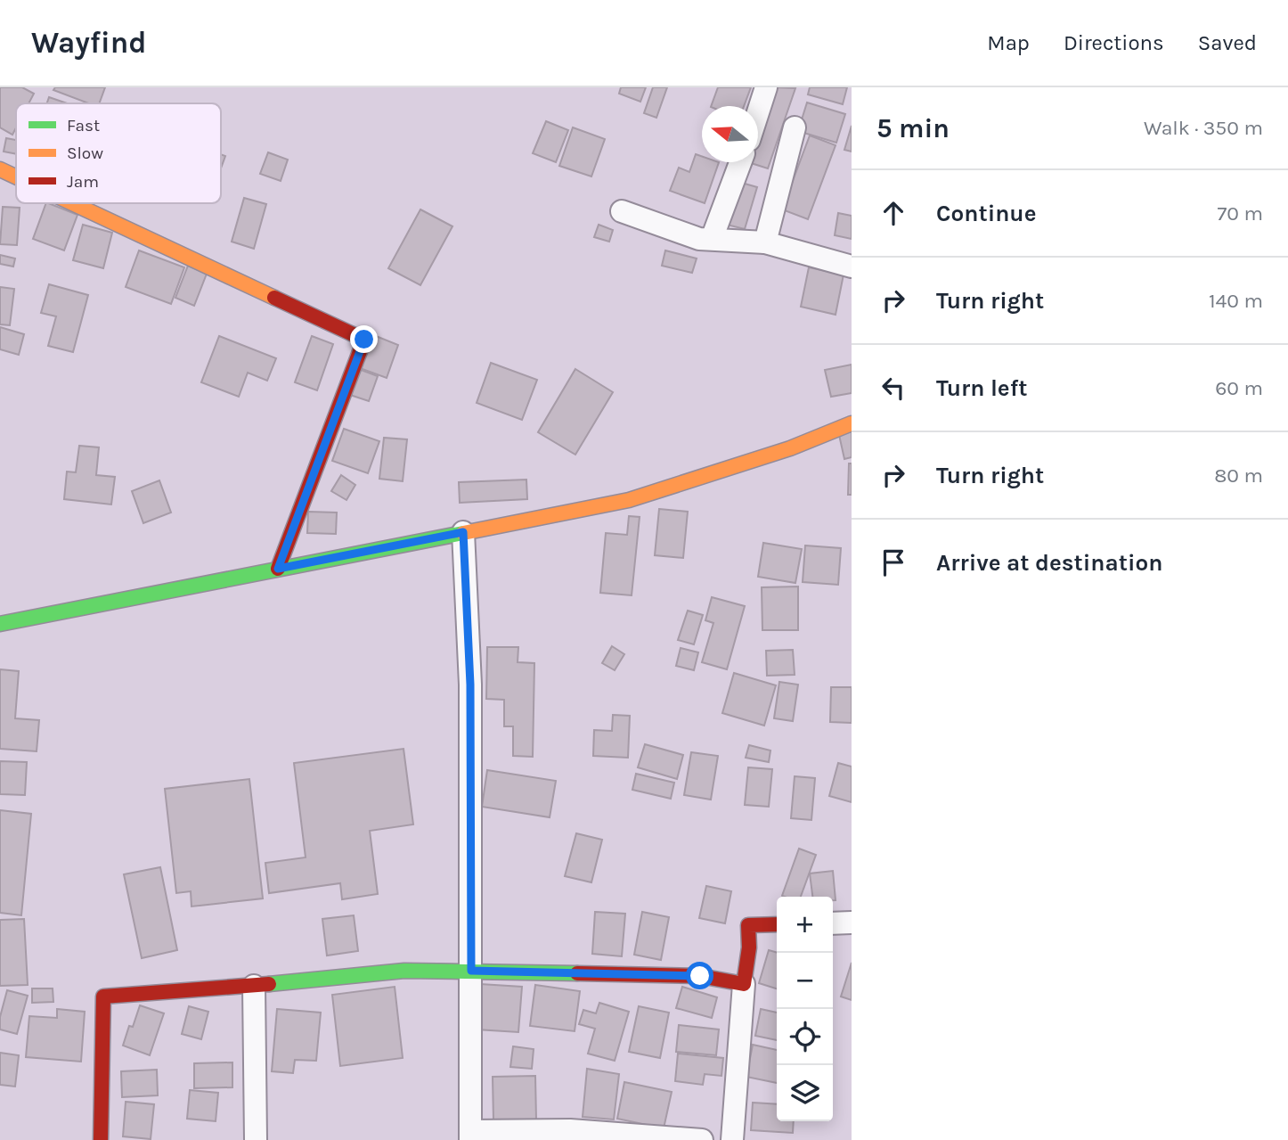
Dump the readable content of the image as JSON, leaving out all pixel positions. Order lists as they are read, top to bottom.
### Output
{
  "legend": ["Fast", "Slow", "Jam"],
  "north": "left",
  "page": {
    "header": "Wayfind",
    "nav": ["Map", "Directions", "Saved"],
    "heading": ["5 min", "Walk · 350 m"],
    "list": [
      ["Continue", "70 m"],
      ["Turn right", "140 m"],
      ["Turn left", "60 m"],
      ["Turn right", "80 m"],
      "Arrive at destination"
    ],
    "map_buttons": ["+", "−"]
  }
}
